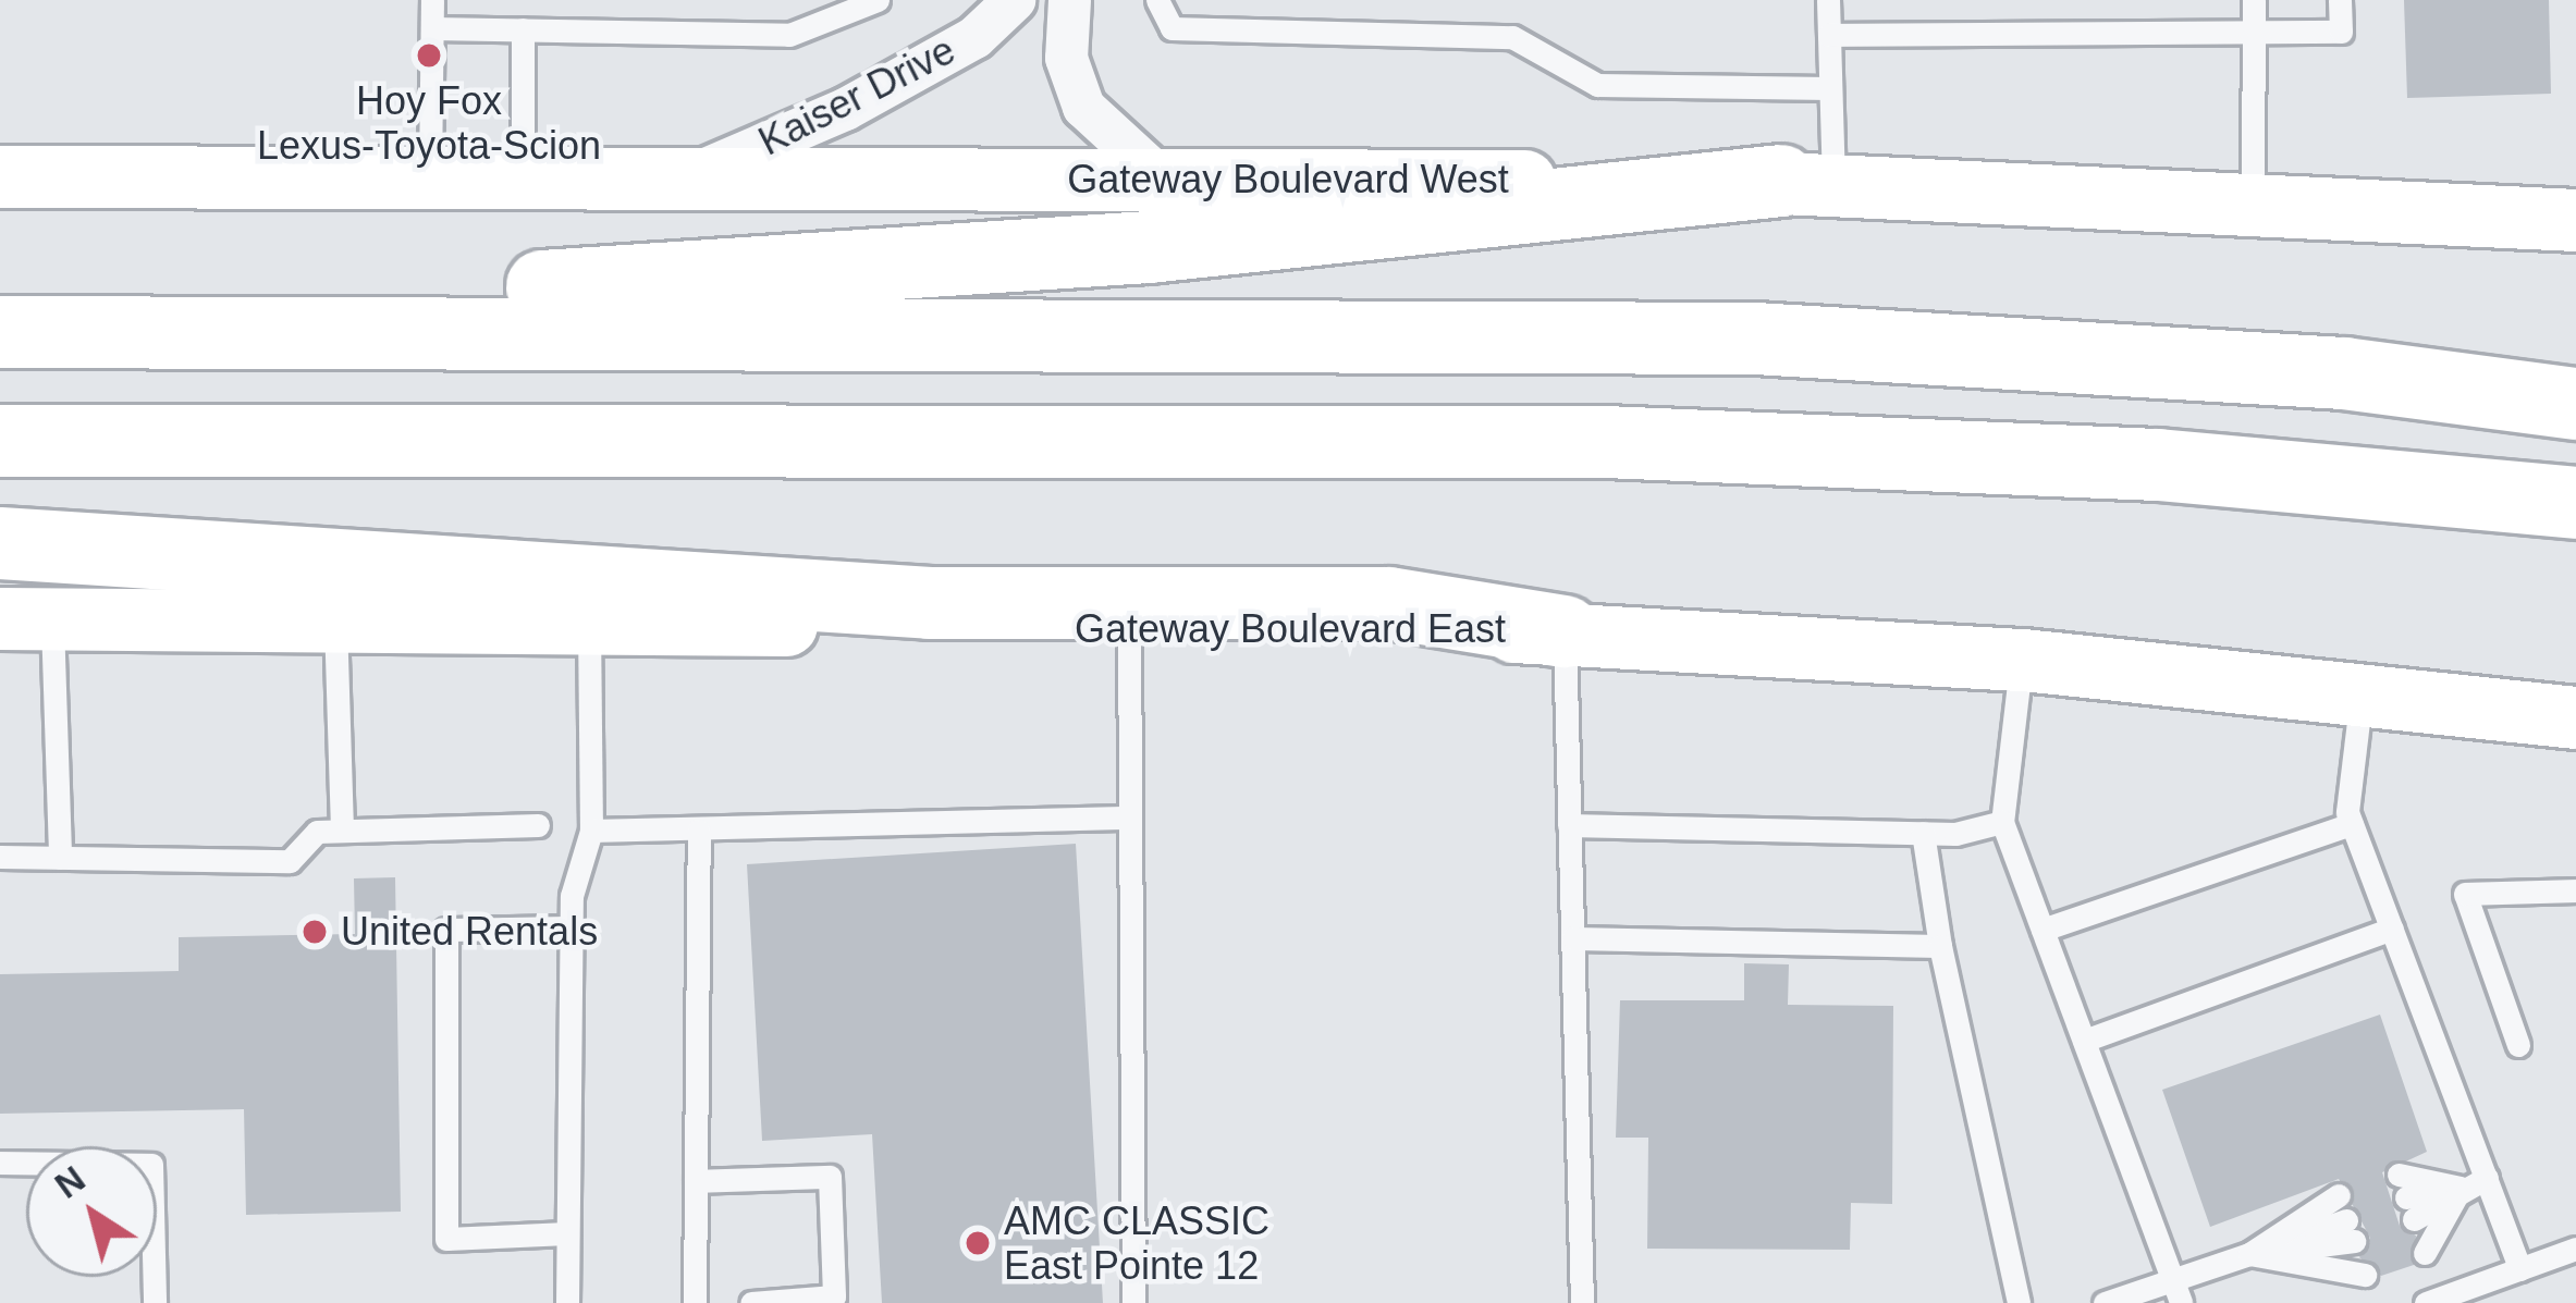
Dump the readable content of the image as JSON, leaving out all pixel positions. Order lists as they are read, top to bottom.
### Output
{
  "streets": {
    "main road": ["Gateway Boulevard West", "Gateway Boulevard East"],
    "street": ["Kaiser Drive"]
  },
  "crossings": [
    ["Kaiser Drive", "Gateway Boulevard West"]
  ],
  "places": ["Hoy Fox Lexus-Toyota-Scion", "United Rentals", "AMC CLASSIC East Pointe 12"],
  "north": "top left"
}
